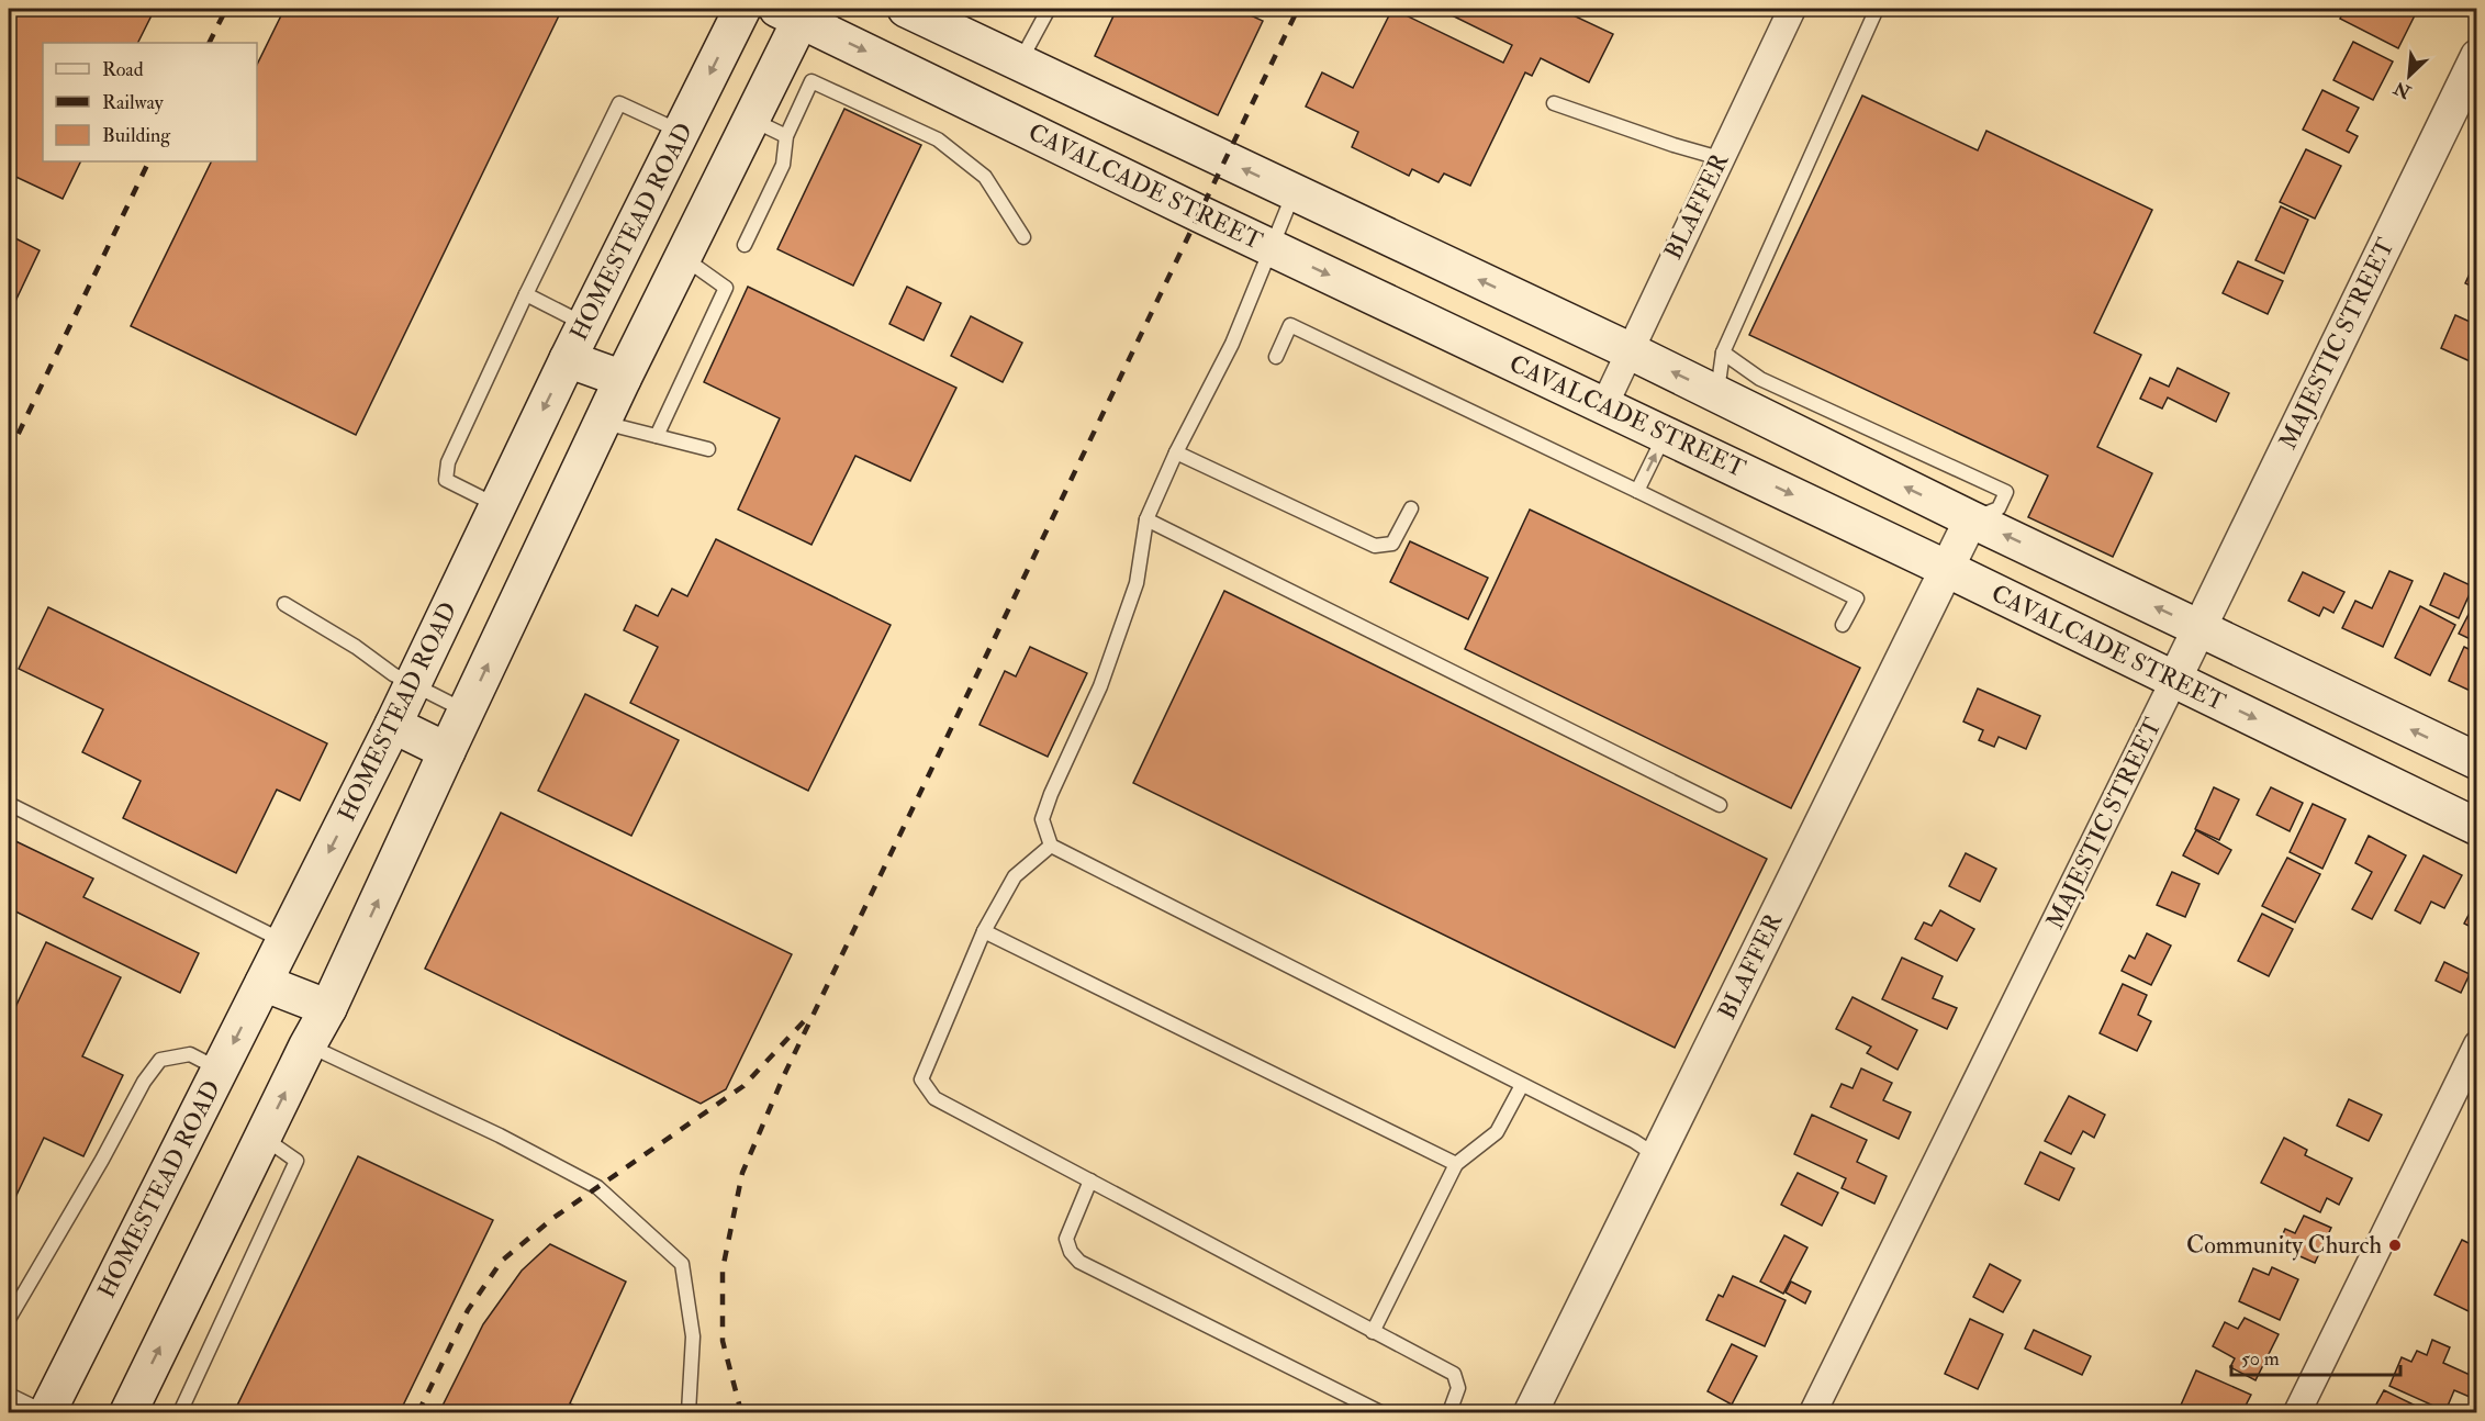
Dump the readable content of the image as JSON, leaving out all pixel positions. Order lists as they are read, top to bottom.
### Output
{
  "streets": {
    "main road": ["CAVALCADE STREET", "HOMESTEAD ROAD"],
    "street": ["BLAFFER", "MAJESTIC STREET"]
  },
  "crossings": [
    ["CAVALCADE STREET", "BLAFFER"],
    ["CAVALCADE STREET", "MAJESTIC STREET"]
  ],
  "places": ["Community Church"],
  "legend": ["Road", "Railway", "Building"],
  "scale_bar": "50 m",
  "north": "bottom left"
}
